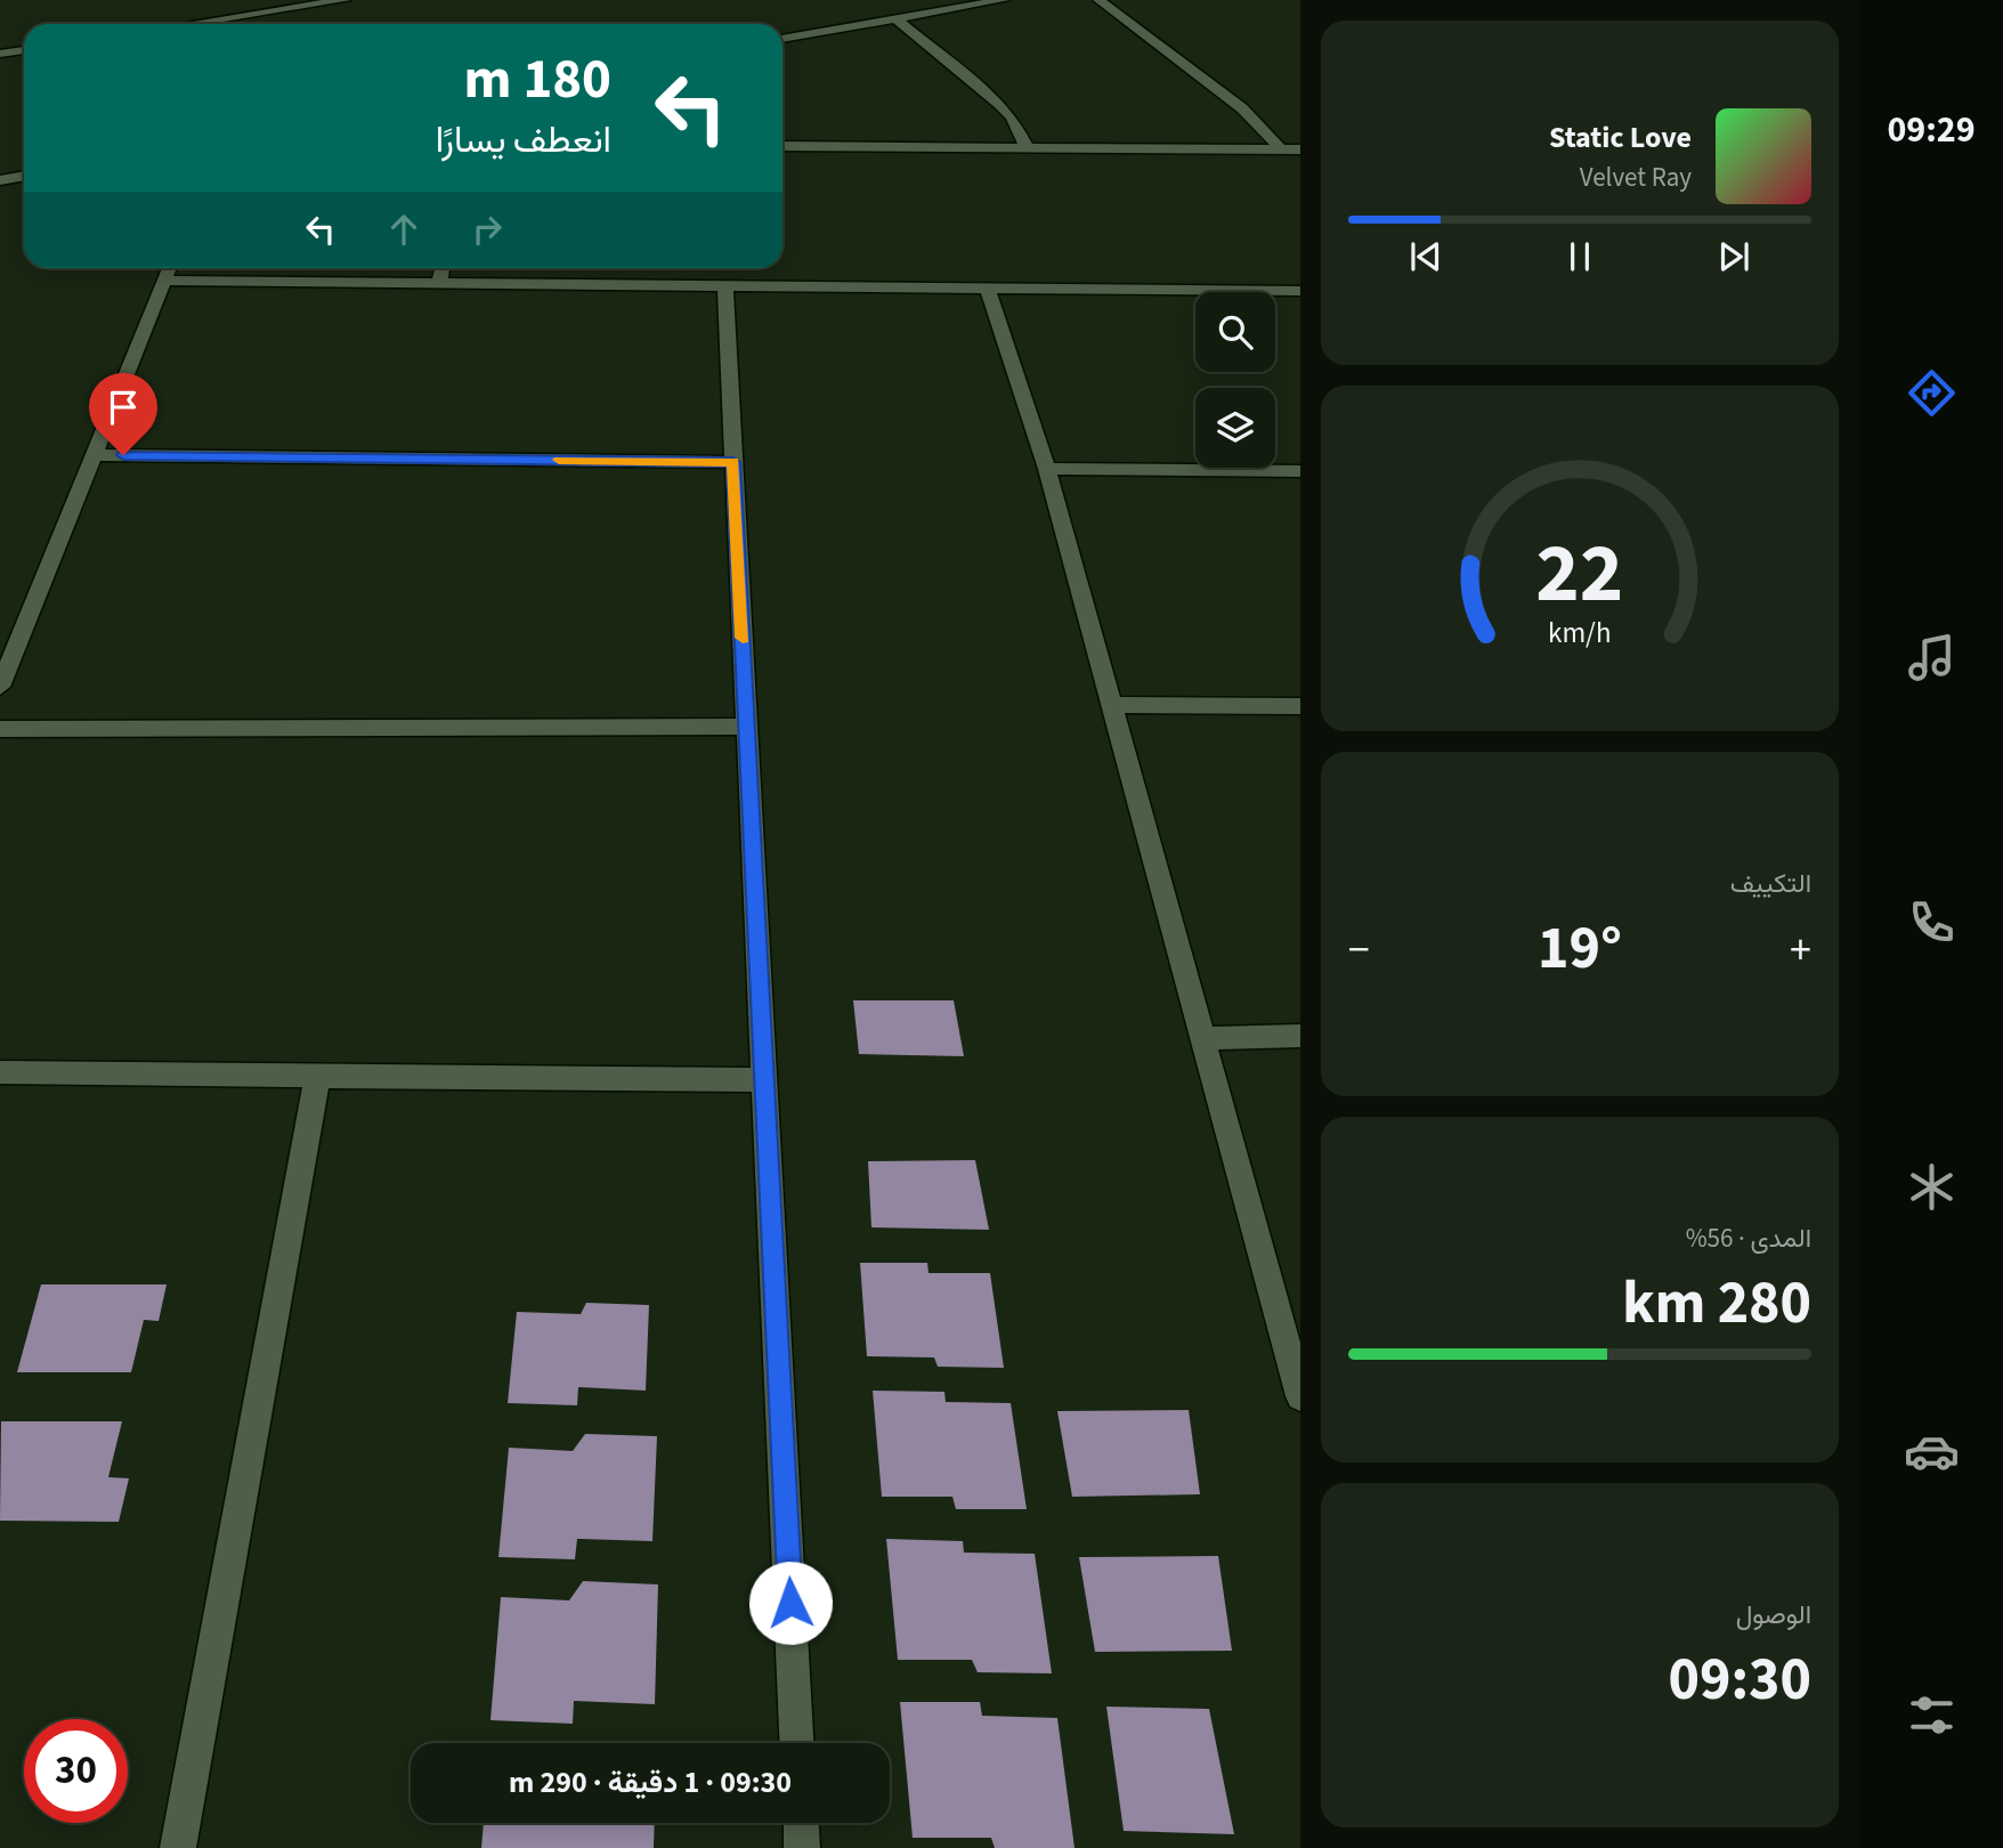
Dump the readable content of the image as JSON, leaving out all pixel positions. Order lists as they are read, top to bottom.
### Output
{
  "page": {
    "tabs": "09:29",
    "turn": ["180 m", "انعطف يسارًا"],
    "song": ["Static Love", "Velvet Ray"],
    "tile": [
      "التكييف",
      ["المدى · 56%", "280 km"],
      ["الوصول", "09:30"]
    ],
    "heat": ["−", "19°", "+"],
    "limit": "30",
    "trip": "09:30 · 1 دقيقة · 290 m",
    "gauge": ["22", "km/h"]
  }
}
